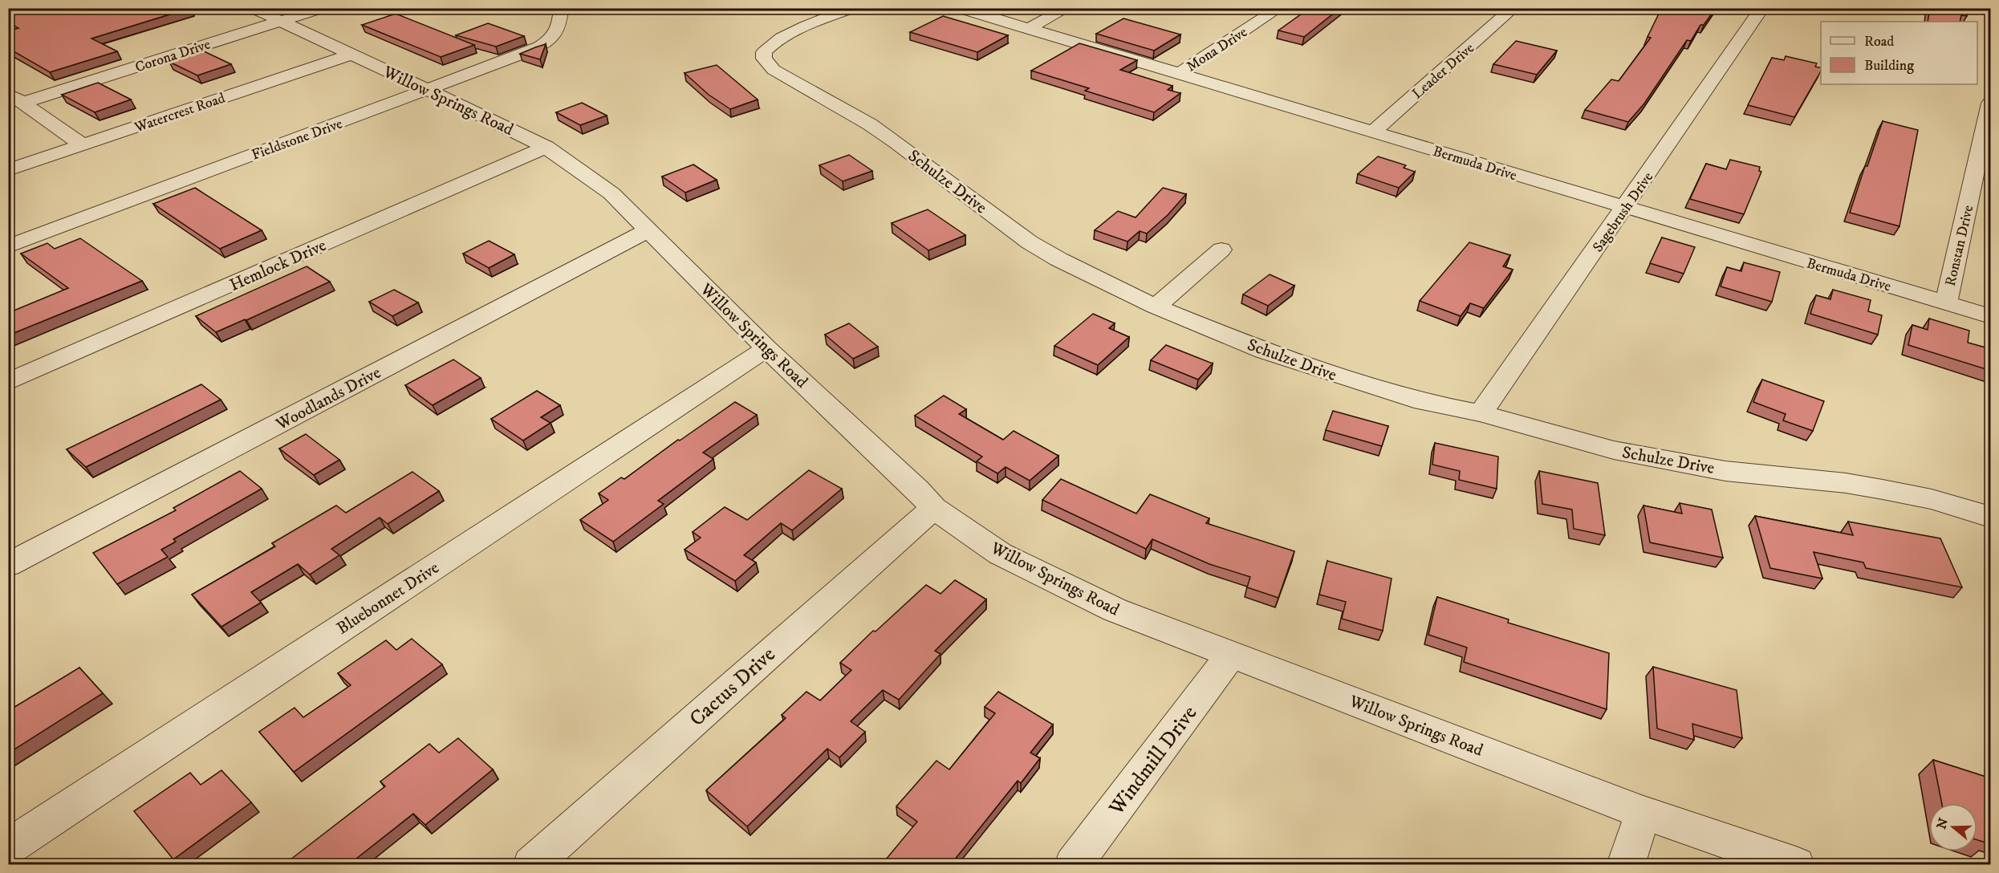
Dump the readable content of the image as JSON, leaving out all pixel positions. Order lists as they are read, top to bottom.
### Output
{
  "streets": {
    "street": [
      "Mona Drive",
      "Corona Drive",
      "Leader Drive",
      "Willow Springs Road",
      "Watercrest Road",
      "Fieldstone Drive",
      "Bermuda Drive",
      "Schulze Drive",
      "Sagebrush Drive",
      "Ronstan Drive",
      "Hemlock Drive",
      "Woodlands Drive",
      "Bluebonnet Drive",
      "Cactus Drive",
      "Windmill Drive"
    ]
  },
  "crossings": [
    ["Mona Drive", "Bermuda Drive"],
    ["Corona Drive", "Willow Springs Road"],
    ["Leader Drive", "Bermuda Drive"],
    ["Willow Springs Road", "Watercrest Road"],
    ["Willow Springs Road", "Fieldstone Drive"],
    ["Willow Springs Road", "Hemlock Drive"],
    ["Willow Springs Road", "Woodlands Drive"],
    ["Willow Springs Road", "Bluebonnet Drive"],
    ["Willow Springs Road", "Cactus Drive"],
    ["Willow Springs Road", "Windmill Drive"],
    ["Bermuda Drive", "Sagebrush Drive"],
    ["Bermuda Drive", "Ronstan Drive"],
    ["Schulze Drive", "Sagebrush Drive"]
  ],
  "legend": ["Road", "Building"],
  "north": "left"
}
